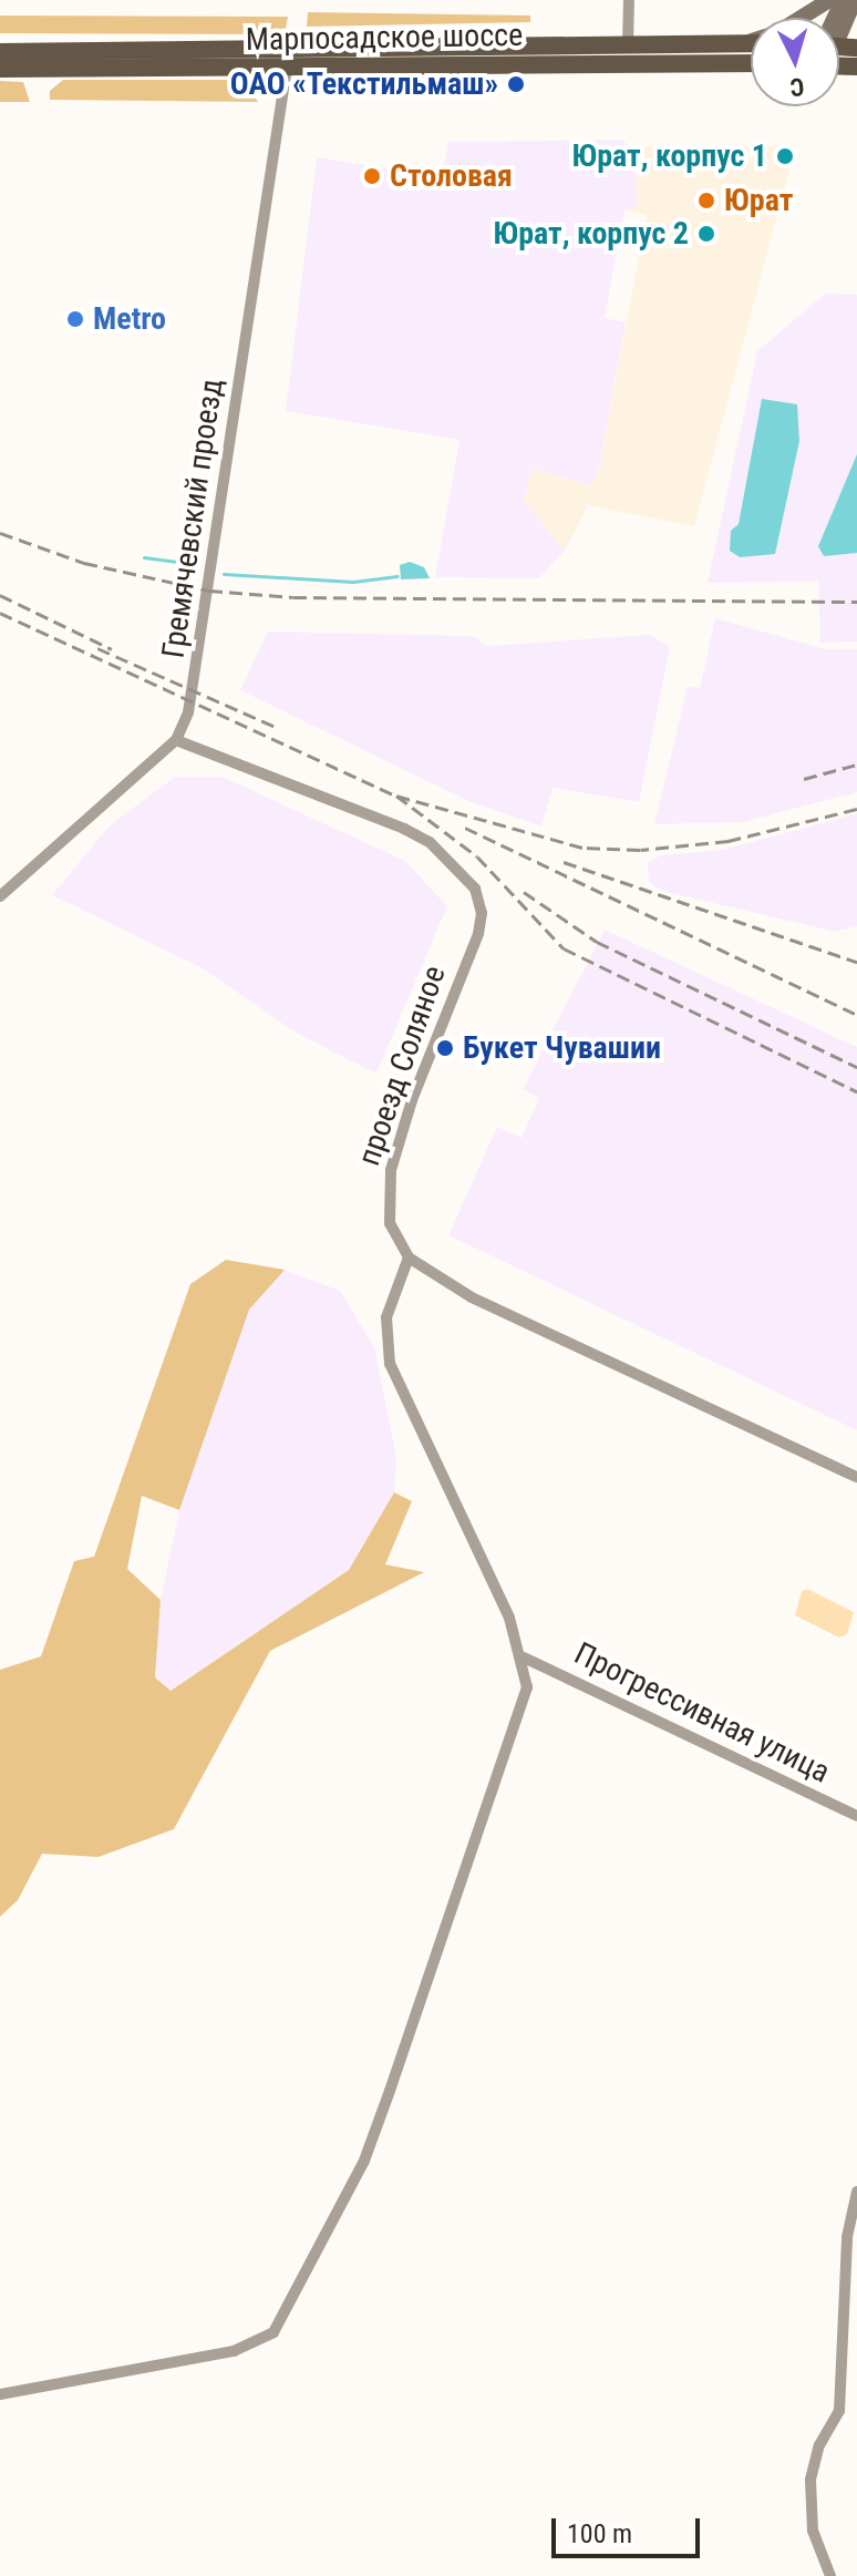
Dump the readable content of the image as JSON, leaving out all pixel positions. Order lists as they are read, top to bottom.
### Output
{
  "streets": {
    "main road": ["Марпосадское шоссе"],
    "street": ["Гремячевский проезд", "проезд Соляное", "Прогрессивная улица"]
  },
  "crossings": [
    ["Марпосадское шоссе", "Гремячевский проезд"],
    ["Гремячевский проезд", "проезд Соляное"]
  ],
  "places": [
    "ОАО «Текстильмаш»",
    "Юрат, корпус 1",
    "Столовая",
    "Юрат",
    "Юрат, корпус 2",
    "Metro",
    "Букет Чувашии"
  ],
  "scale_bar": "100 m",
  "north": "bottom"
}
